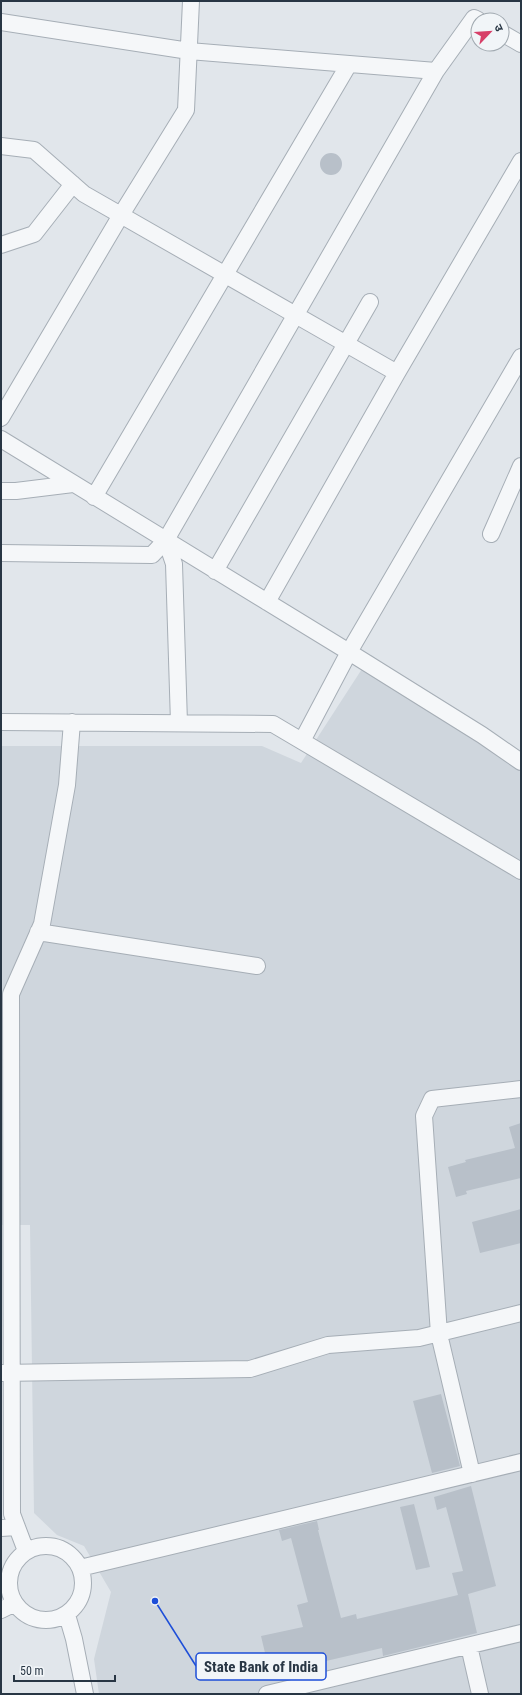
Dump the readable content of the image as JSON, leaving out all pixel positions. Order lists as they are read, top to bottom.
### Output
{
  "places": ["State Bank of India"],
  "scale_bar": "50 m",
  "north": "top right"
}
